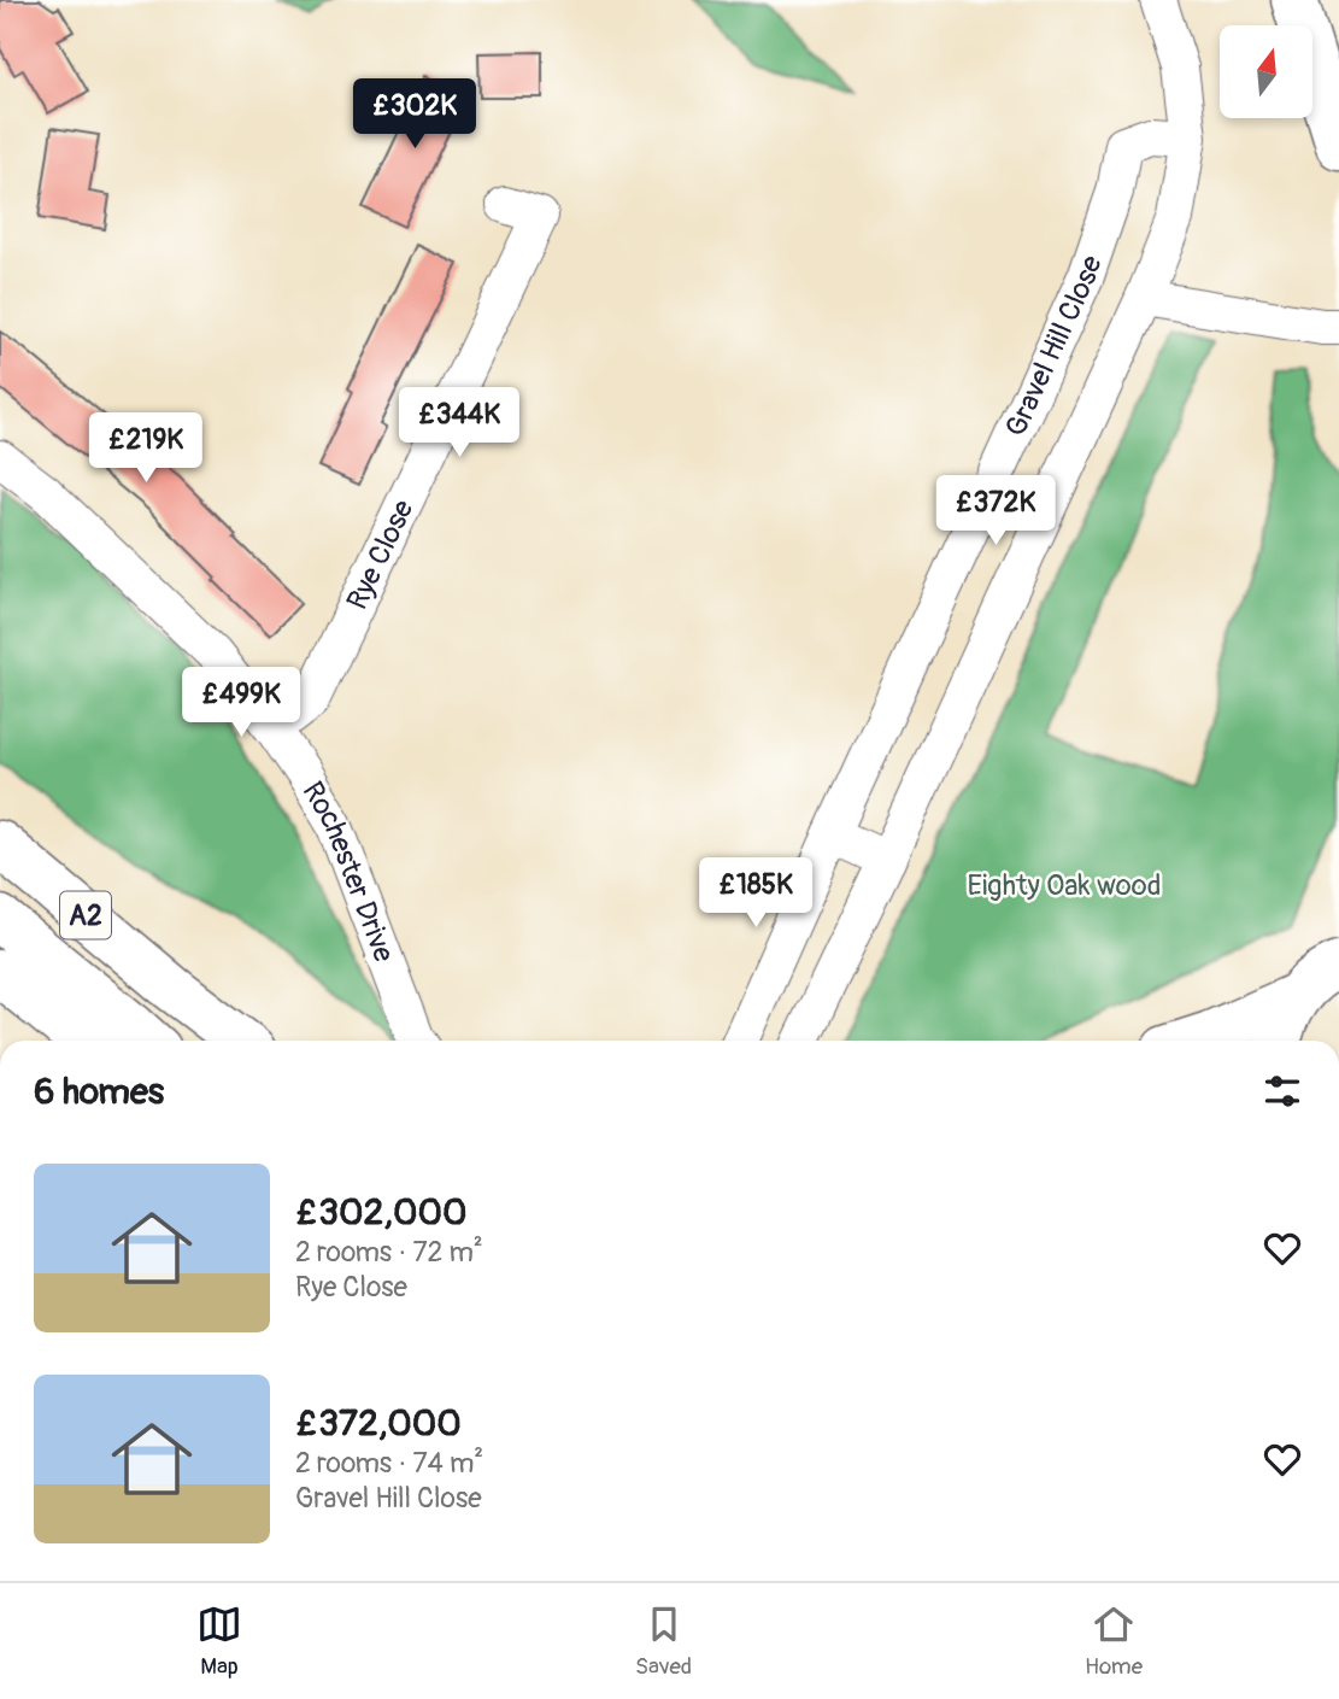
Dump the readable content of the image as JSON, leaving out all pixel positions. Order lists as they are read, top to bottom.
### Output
{
  "streets": {
    "main road": ["A2"],
    "street": ["Gravel Hill Close", "Rye Close", "Rochester Drive"]
  },
  "crossings": [
    ["Rye Close", "Rochester Drive"]
  ],
  "parks": ["Eighty Oak wood"],
  "north": "top",
  "page": {
    "price": [
      "£302K",
      "£344K",
      "£219K",
      "£372K",
      "£499K",
      "£185K"
    ],
    "heading": "6 homes",
    "list": [
      {
        "name": "£302,000",
        "note": "2 rooms · 72 m² · Rye Close"
      },
      {
        "name": "£372,000",
        "note": "2 rooms · 74 m² · Gravel Hill Close"
      }
    ],
    "tabs": ["Map", "Saved", "Home"]
  }
}
